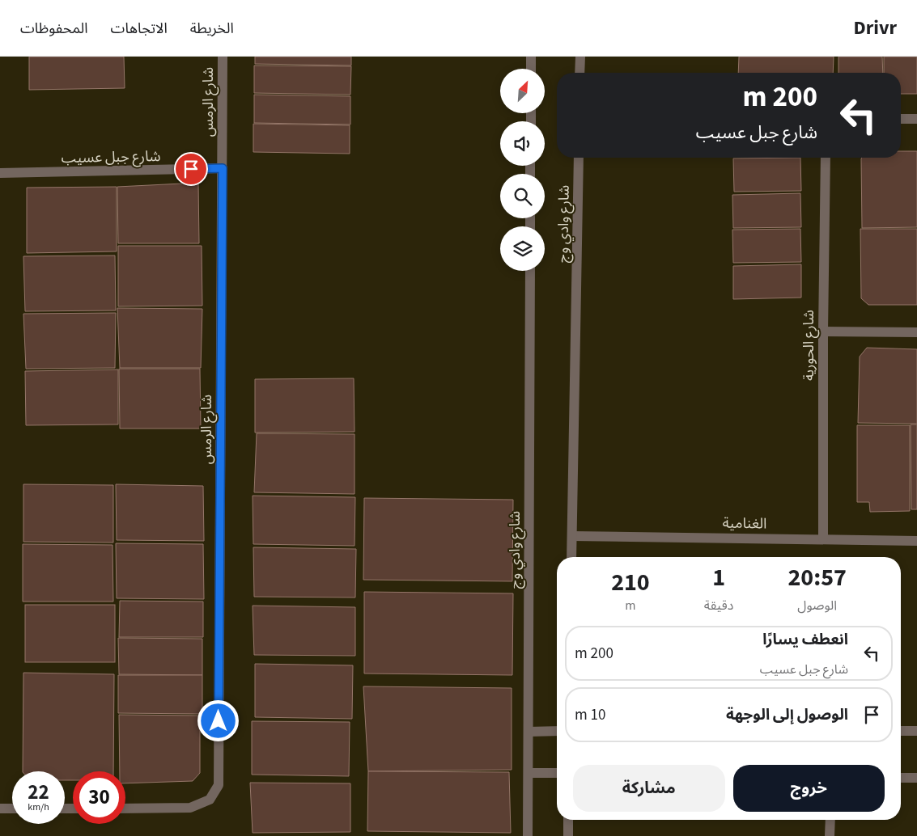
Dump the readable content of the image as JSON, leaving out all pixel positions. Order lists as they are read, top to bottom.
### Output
{
  "streets": {
    "street": [
      "شارع الرمس",
      "شارع جبل عسيب",
      "شارع وادي وج",
      "شارع الحورية",
      "الغنامية"
    ]
  },
  "crossings": [
    ["شارع الرمس", "شارع جبل عسيب"],
    ["شارع وادي وج", "الغنامية"],
    ["شارع الحورية", "الغنامية"]
  ],
  "north": "top right",
  "page": {
    "header": "Drivr",
    "nav": ["الخريطة", "الاتجاهات", "المحفوظات"],
    "turn": ["200 m", "شارع جبل عسيب"],
    "eta": [
      "20:57",
      "الوصول",
      "1",
      "دقيقة",
      "210",
      "m"
    ],
    "list": [
      {
        "name": "انعطف يسارًا",
        "note": "شارع جبل عسيب",
        "value": "200 m"
      },
      {
        "name": "الوصول إلى الوجهة",
        "value": "10 m"
      }
    ],
    "buttons": ["خروج", "مشاركة"],
    "speed": "22 km/h",
    "limit": "30"
  }
}
